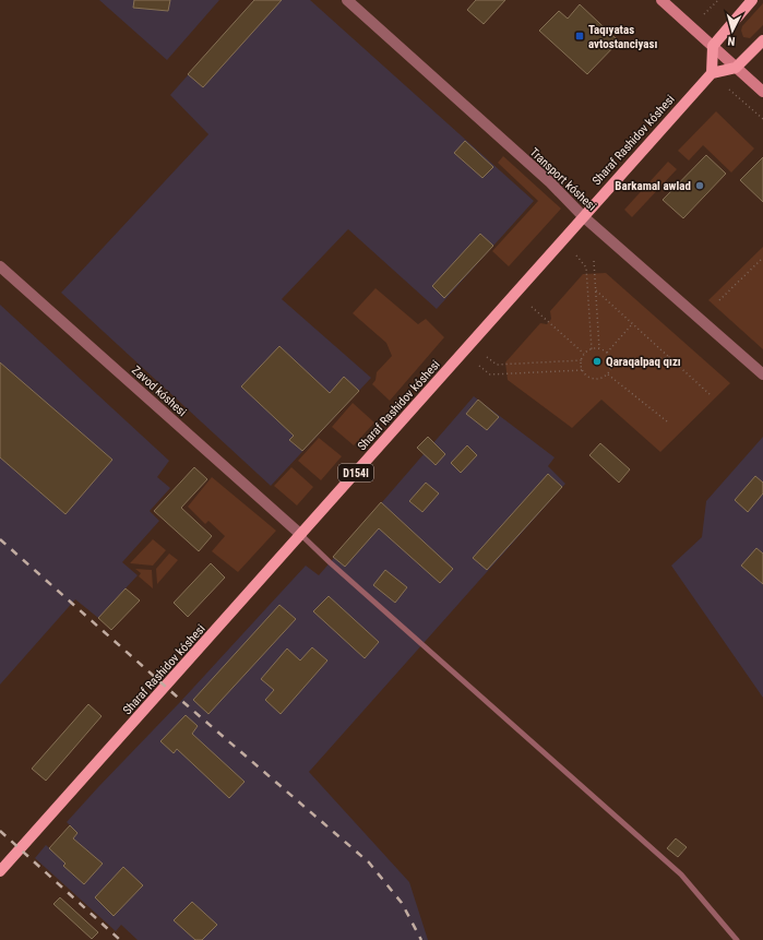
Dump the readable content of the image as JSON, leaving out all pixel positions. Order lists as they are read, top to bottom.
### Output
{
  "streets": {
    "main road": ["Sharaf Rashidov kóshesi", "D154l"],
    "street": ["Transport kóshesi", "Zavod kóshesi"]
  },
  "crossings": [
    ["Sharaf Rashidov kóshesi", "Transport kóshesi"],
    ["Sharaf Rashidov kóshesi", "Zavod kóshesi"]
  ],
  "places": {
    "transit": ["Taqıyatas avtostanciyası"],
    "other": ["Barkamal awlad", "Qaraqalpaq qızı"]
  },
  "north": "bottom"
}
